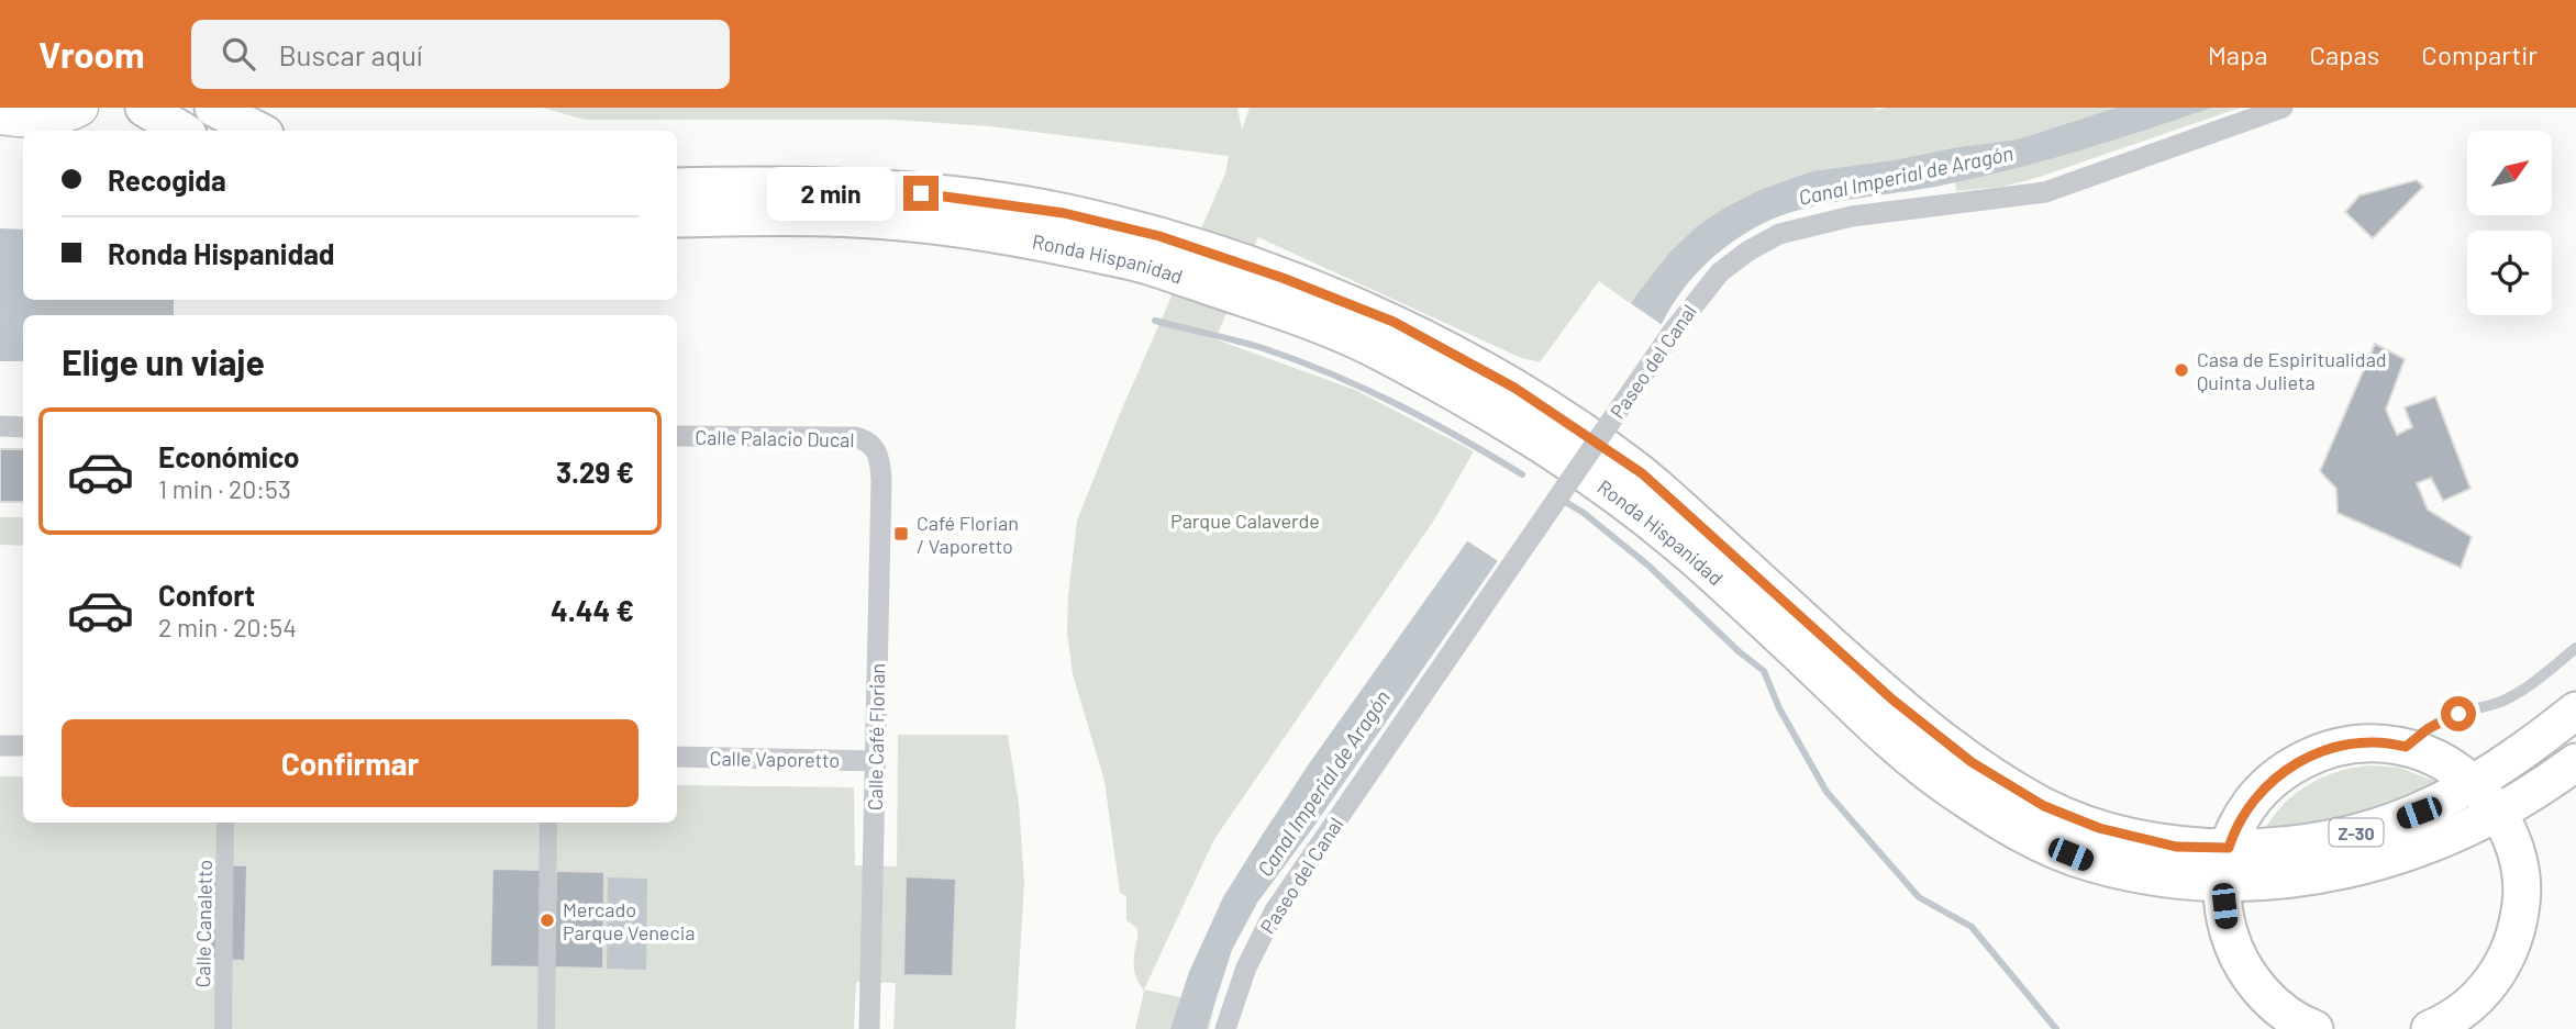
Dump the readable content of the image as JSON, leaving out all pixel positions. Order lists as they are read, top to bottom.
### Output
{
  "streets": {
    "highway": ["Ronda Hispanidad", "Z-30"],
    "street": [
      "Paseo del Canal",
      "Calle Palacio Ducal",
      "Calle Café Florian",
      "Calle Vaporetto",
      "Calle Canaletto"
    ]
  },
  "crossings": [
    ["Calle Palacio Ducal", "Calle Café Florian"],
    ["Calle Café Florian", "Calle Vaporetto"]
  ],
  "water": ["Canal Imperial de Aragón"],
  "parks": ["Parque Calaverde"],
  "places": {
    "other": ["Casa de Espiritualidad Quinta Julieta", "Mercado Parque Venecia"],
    "transit": ["Café Florian / Vaporetto"]
  },
  "north": "top right",
  "page": {
    "header": "Vroom",
    "search": "Buscar aquí",
    "nav": ["Mapa", "Capas", "Compartir"],
    "banner": ["Recogida", "Ronda Hispanidad"],
    "bubble": "2 min",
    "heading": "Elige un viaje",
    "list": [
      {
        "name": "Económico",
        "note": "1 min · 20:53",
        "value": "3.29 €"
      },
      {
        "name": "Confort",
        "note": "2 min · 20:54",
        "value": "4.44 €"
      }
    ],
    "buttons": "Confirmar"
  }
}
